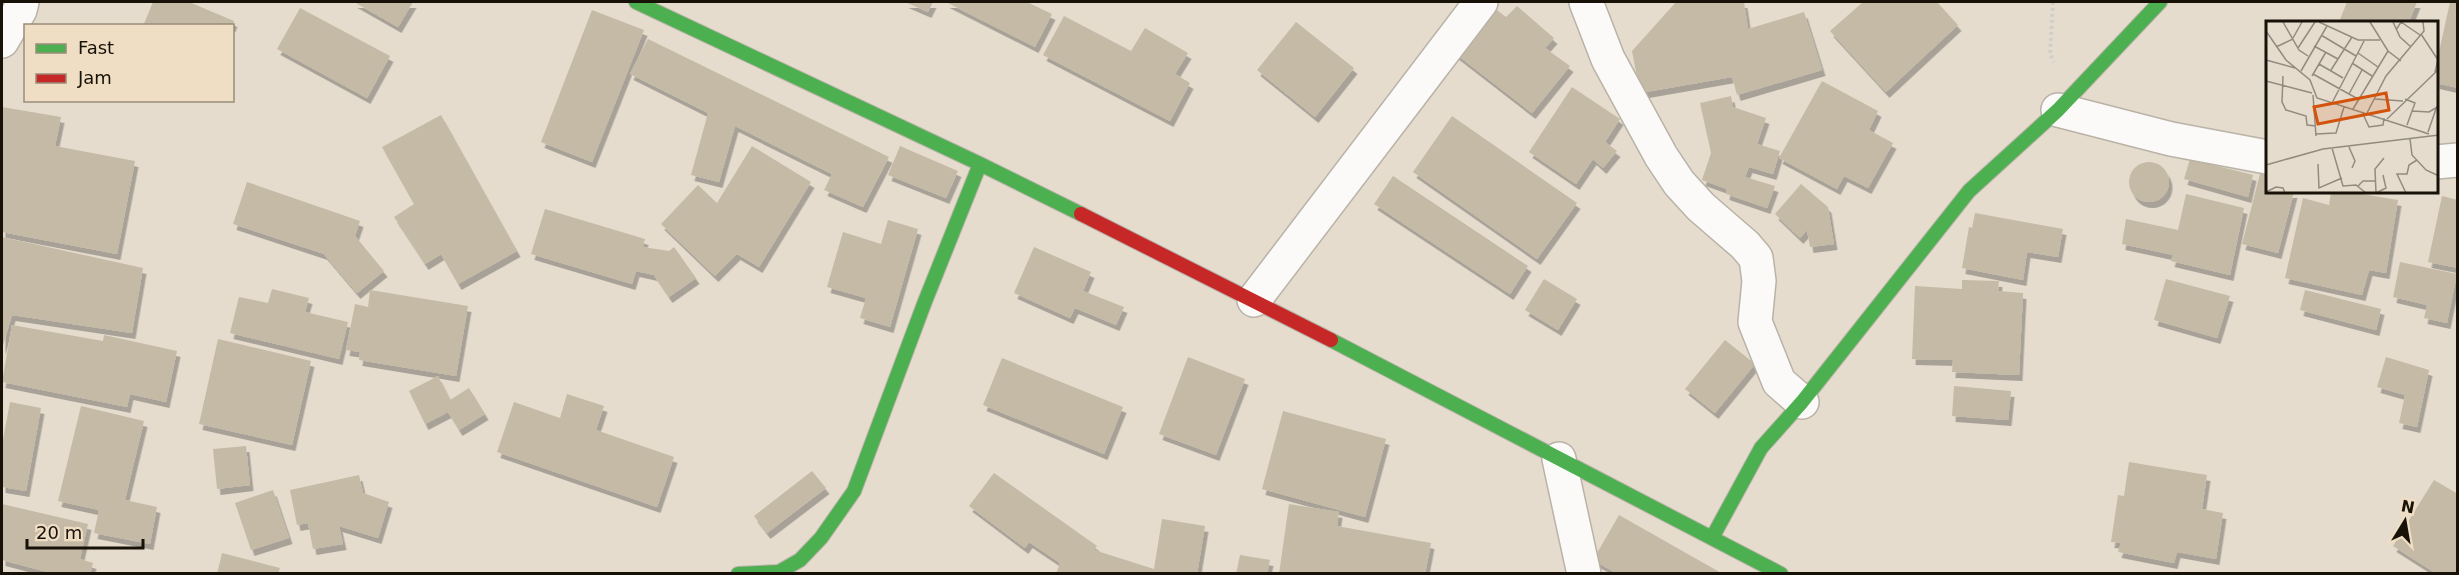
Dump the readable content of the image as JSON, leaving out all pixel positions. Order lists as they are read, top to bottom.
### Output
{
  "legend": ["Fast", "Jam"],
  "scale_bar": "20 m",
  "north": "top"
}
